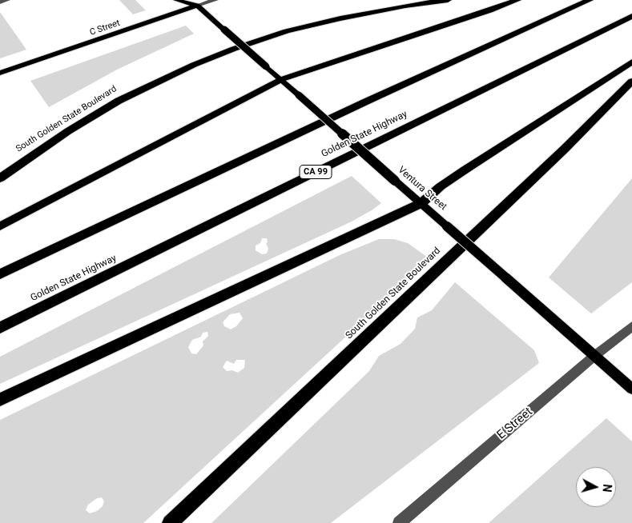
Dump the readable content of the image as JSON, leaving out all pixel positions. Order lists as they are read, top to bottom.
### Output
{
  "streets": {
    "highway": ["South Golden State Boulevard", "Golden State Highway", "CA 99"],
    "main road": ["C Street", "Ventura Street"],
    "street": ["E Street"]
  },
  "crossings": [
    ["C Street", "Ventura Street"],
    ["Ventura Street", "E Street"]
  ],
  "north": "right"
}
